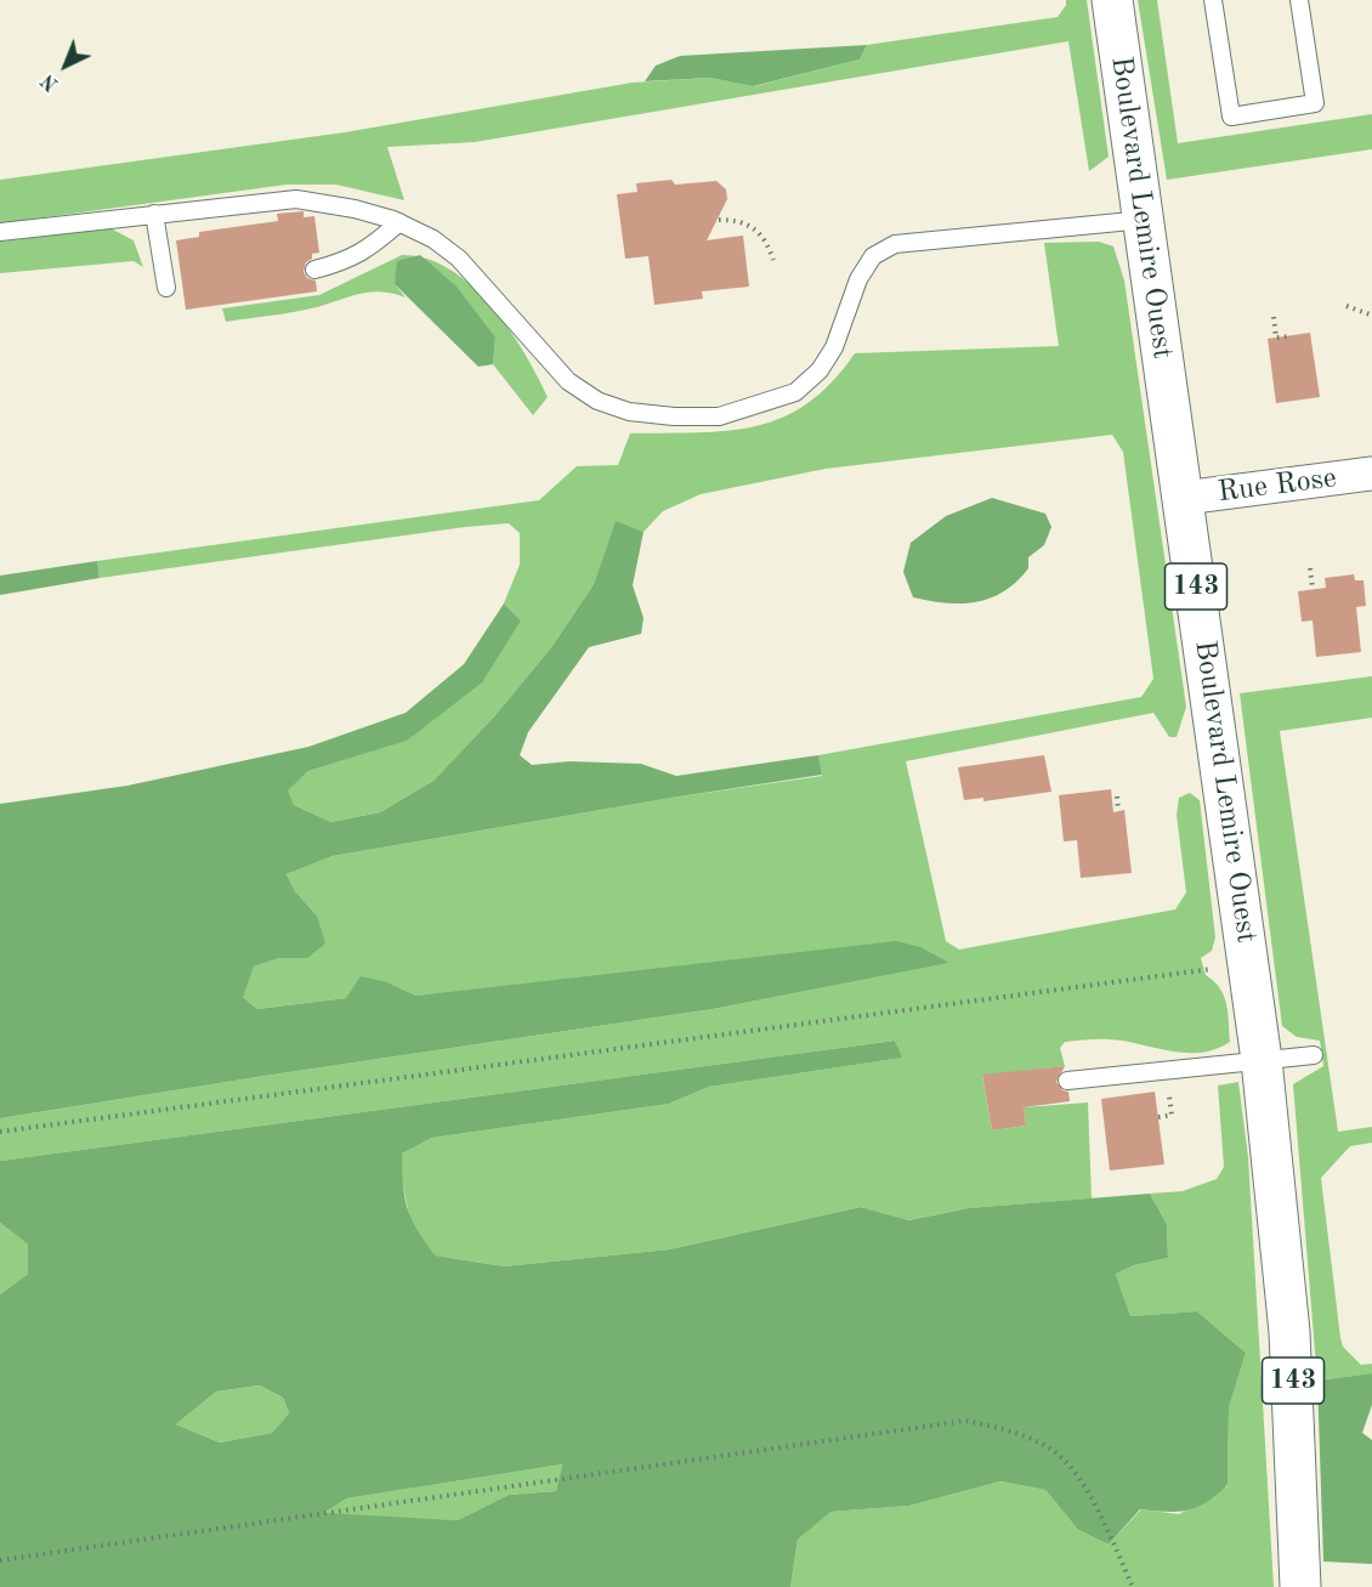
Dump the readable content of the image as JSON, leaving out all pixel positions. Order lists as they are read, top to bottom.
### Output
{
  "streets": {
    "main road": ["Boulevard Lemire Ouest", "143"],
    "street": ["Rue Rose"]
  },
  "crossings": [
    ["Boulevard Lemire Ouest", "Rue Rose"]
  ],
  "north": "bottom left"
}
